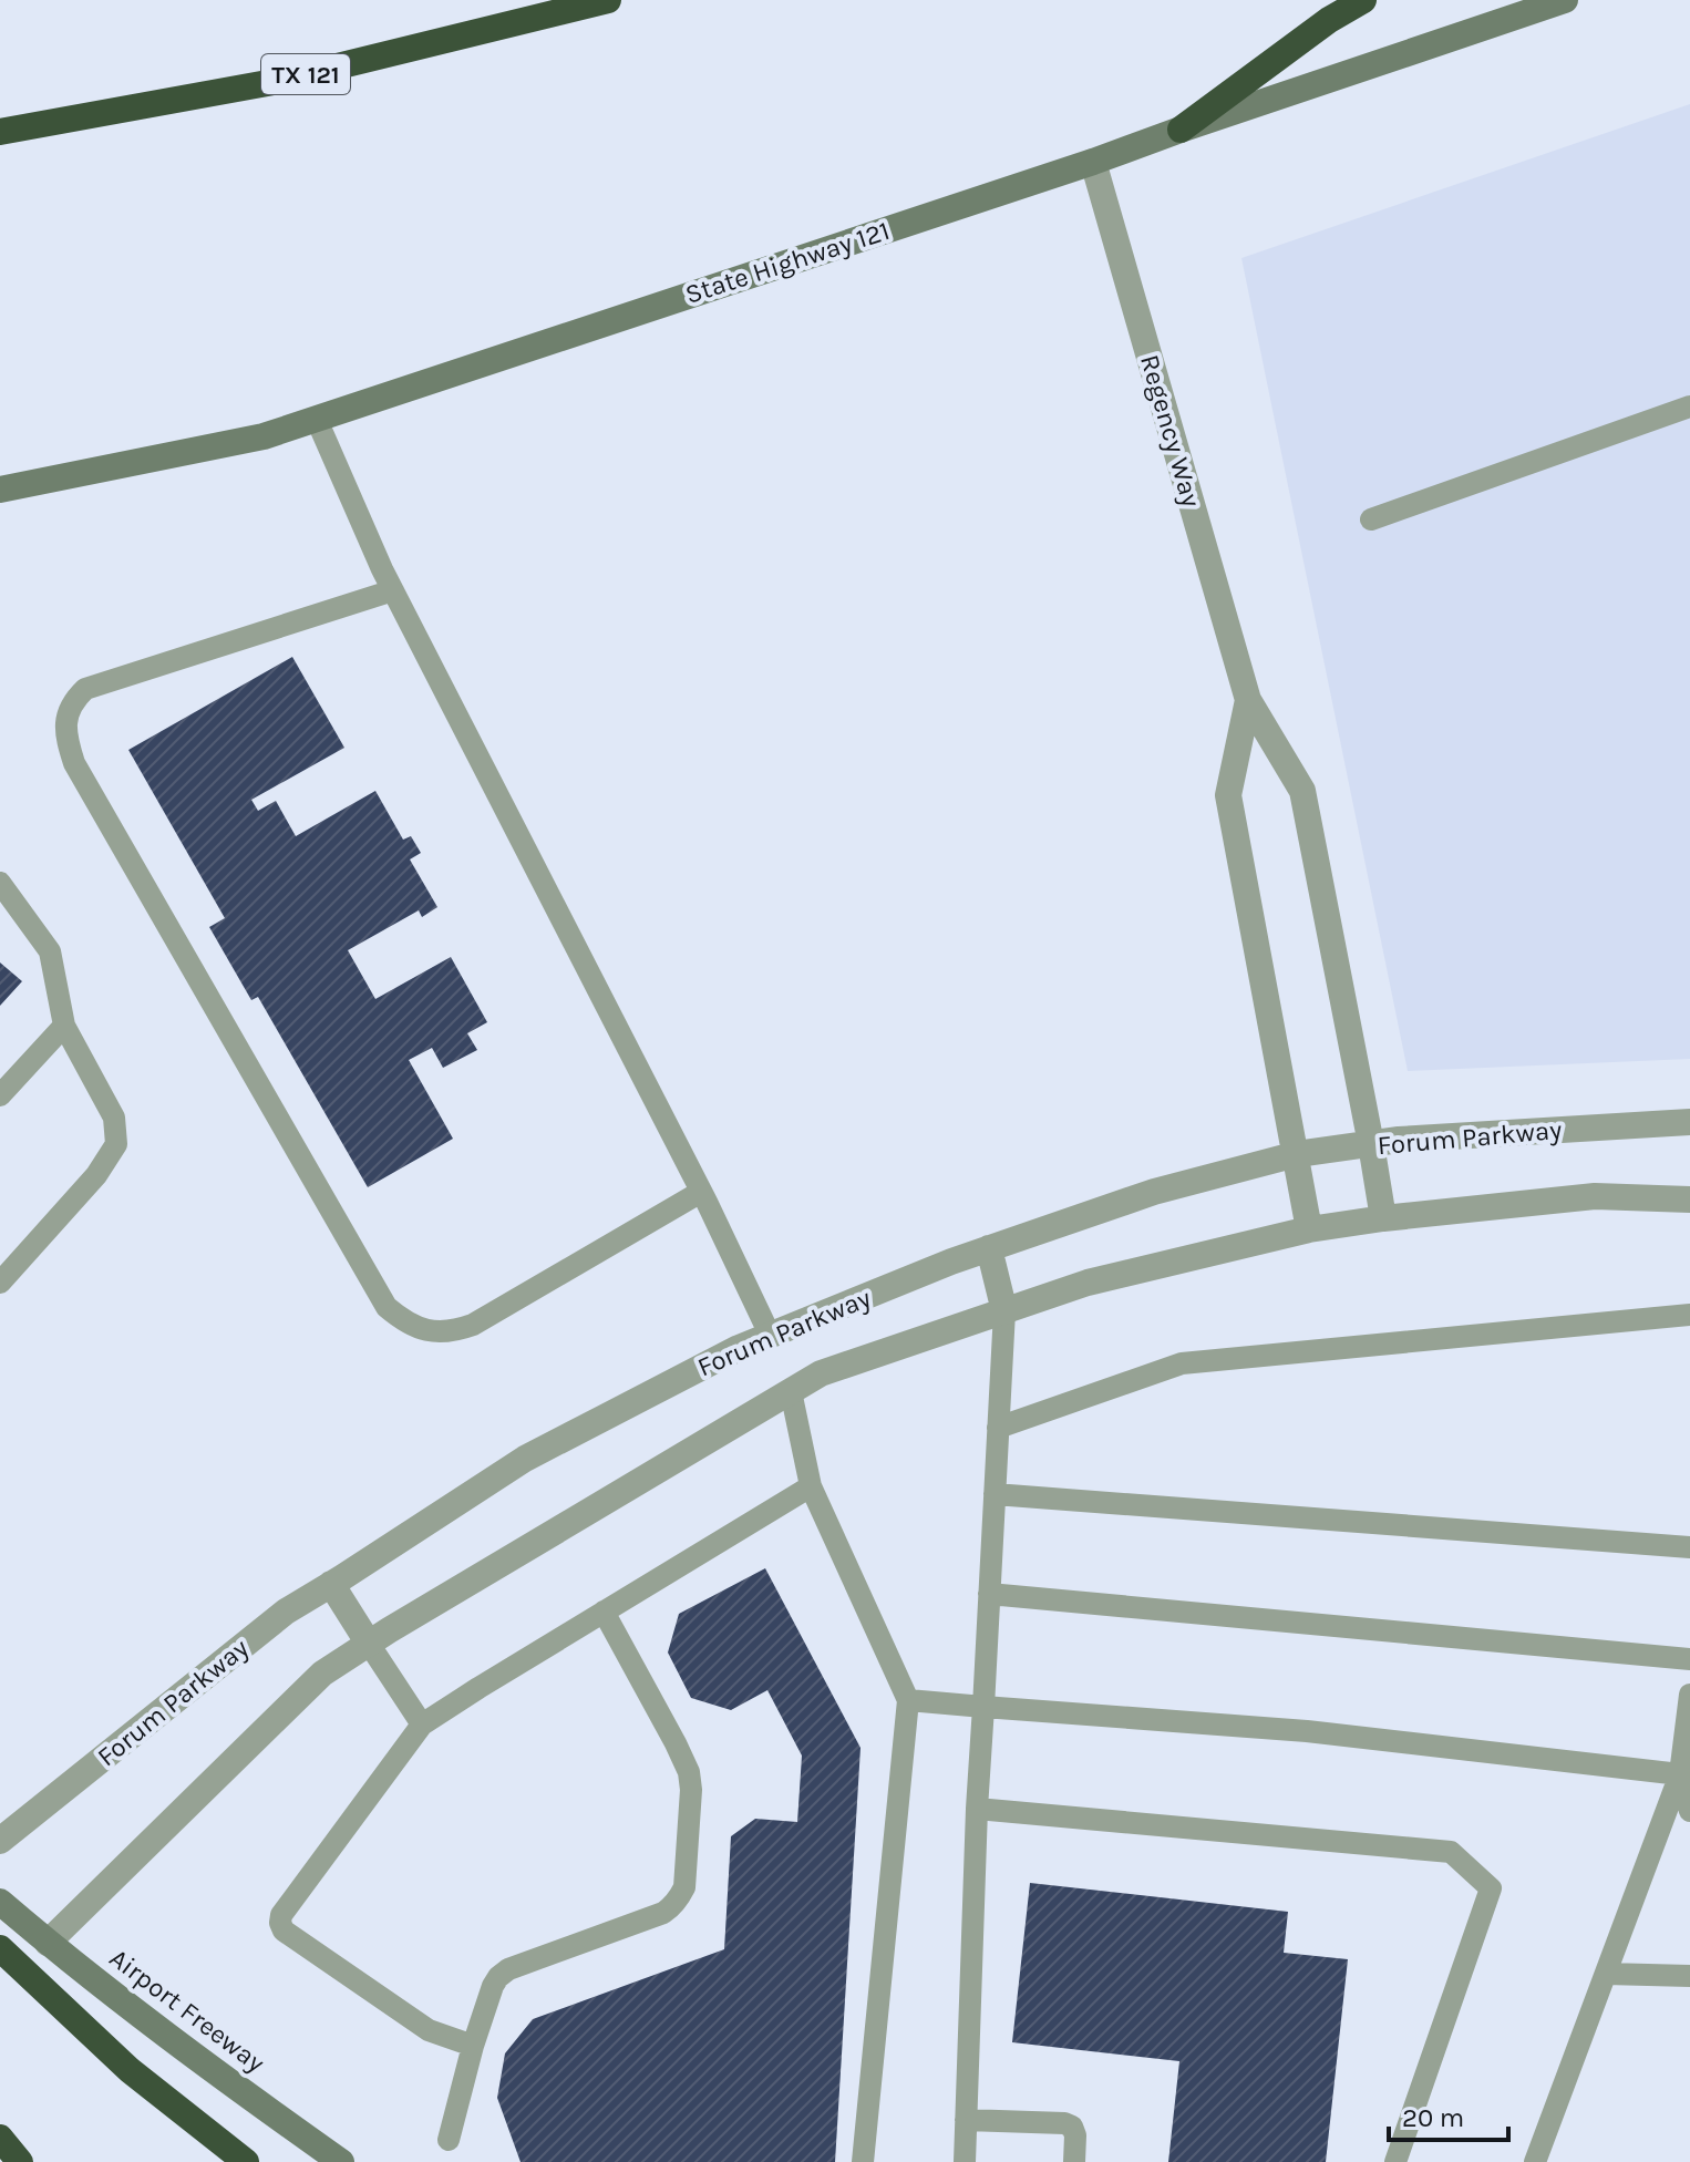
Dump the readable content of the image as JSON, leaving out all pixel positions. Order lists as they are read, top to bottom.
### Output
{
  "streets": {
    "highway": ["TX 121"],
    "main road": ["State Highway 121", "Airport Freeway"],
    "street": ["Regency Way", "Forum Parkway"]
  },
  "crossings": [
    ["State Highway 121", "Regency Way"],
    ["Regency Way", "Forum Parkway"],
    ["Forum Parkway", "Airport Freeway"]
  ],
  "scale_bar": "20 m"
}
